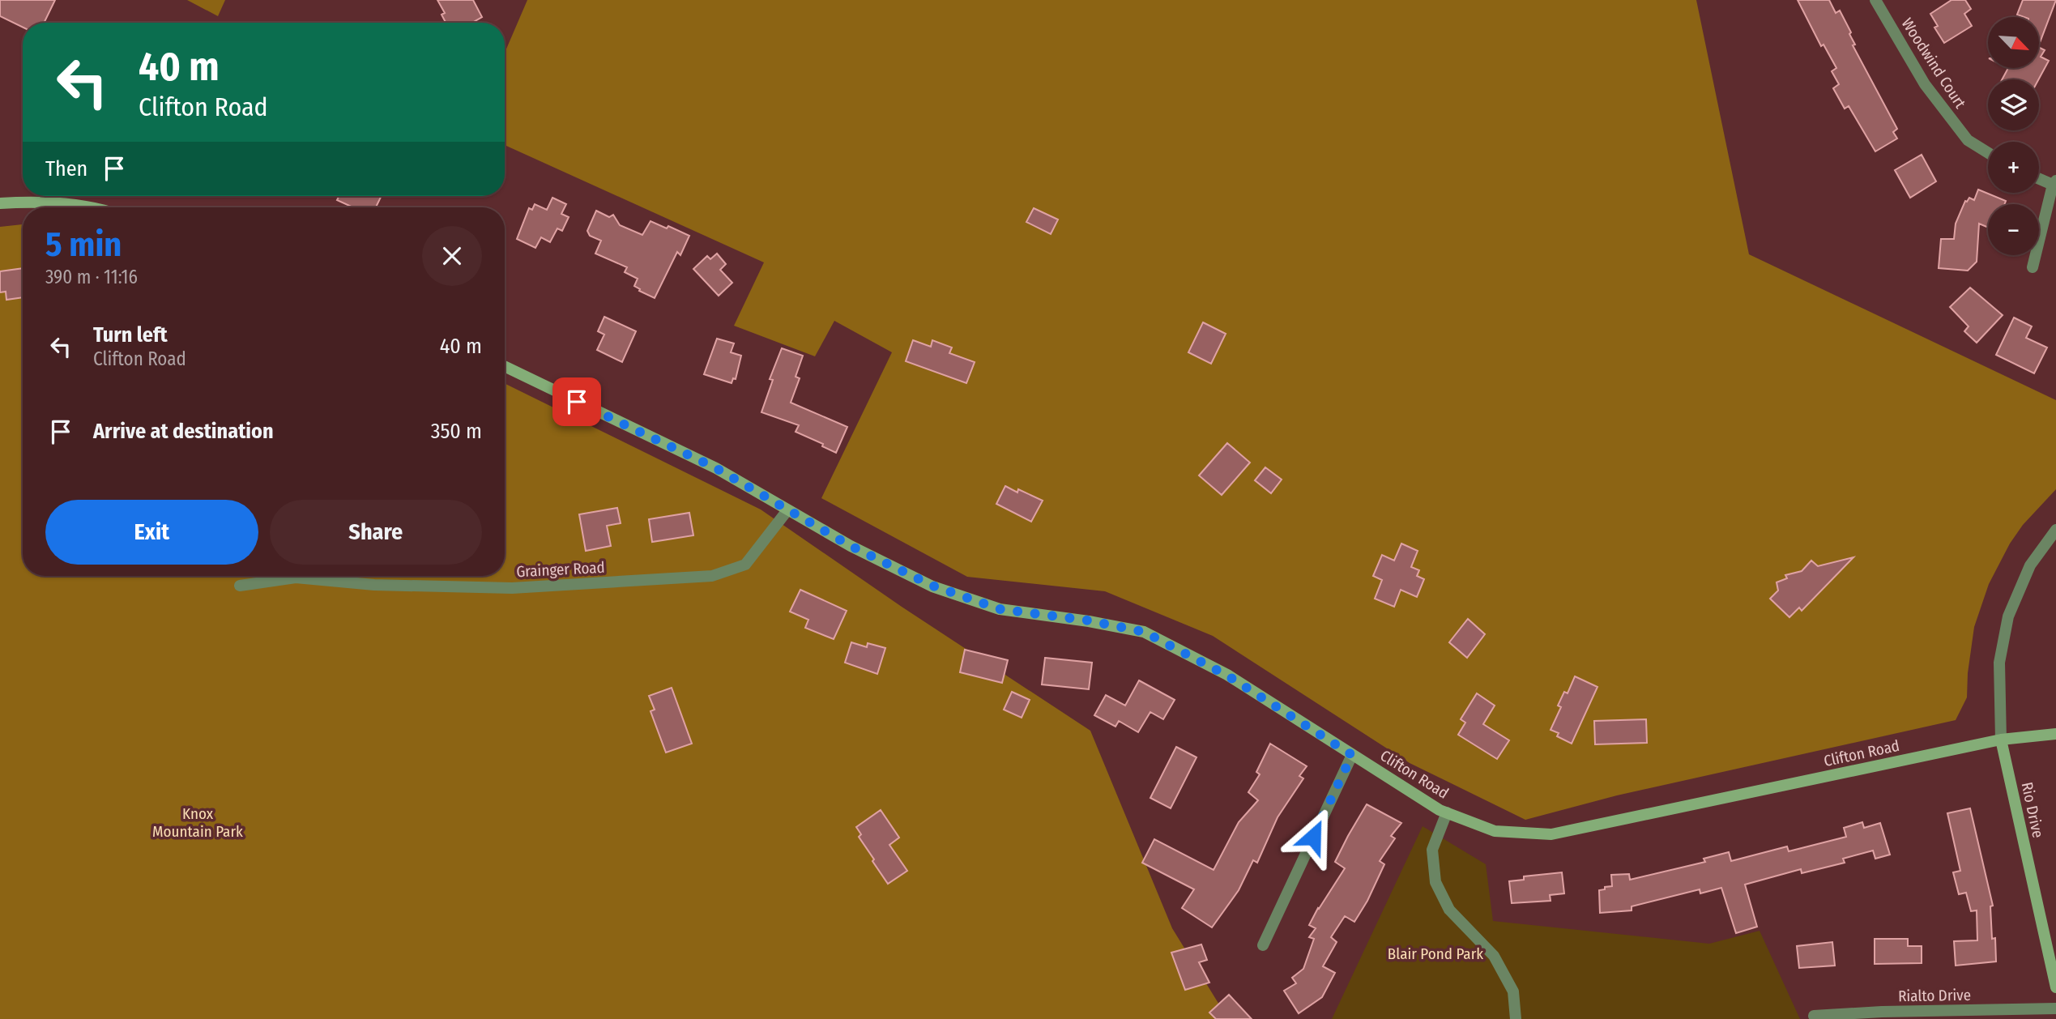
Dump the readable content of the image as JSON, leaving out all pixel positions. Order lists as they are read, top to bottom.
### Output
{
  "streets": {
    "main road": ["Clifton Road", "Rio Drive"],
    "street": ["Woodwind Court", "Grainger Road", "Rialto Drive"]
  },
  "crossings": [
    ["Grainger Road", "Clifton Road"],
    ["Clifton Road", "Rio Drive"]
  ],
  "parks": ["Knox Mountain Park", "Blair Pond Park"],
  "north": "bottom right",
  "page": {
    "map_buttons": ["+", "−"],
    "turn": ["40 m", "Clifton Road"],
    "then": "Then",
    "heading": ["5 min", "390 m · 11:16"],
    "list": [
      {
        "name": "Turn left",
        "note": "Clifton Road",
        "value": "40 m"
      },
      {
        "name": "Arrive at destination",
        "value": "350 m"
      }
    ],
    "buttons": ["Exit", "Share"]
  }
}
